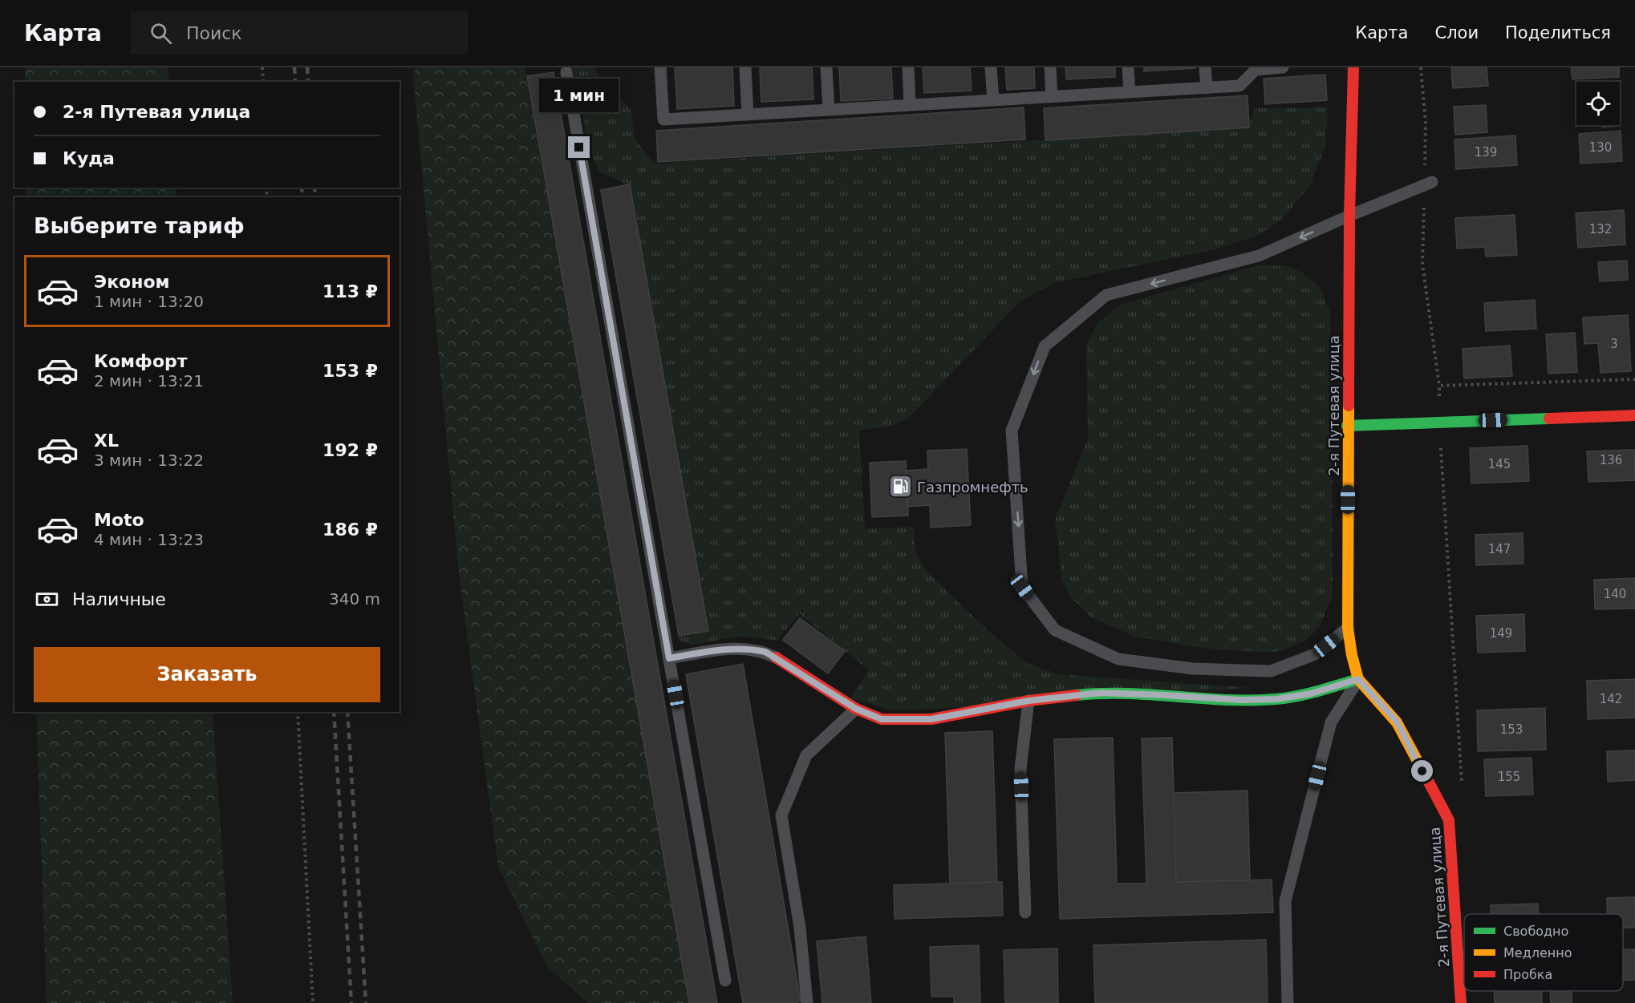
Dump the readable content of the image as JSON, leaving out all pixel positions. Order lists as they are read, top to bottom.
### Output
{
  "streets": {
    "street": ["2-я Путевая улица"]
  },
  "places": {
    "fuel station": ["Газпромнефть"]
  },
  "house_numbers": [
    "130",
    "139",
    "132",
    "3",
    "136",
    "145",
    "147",
    "140",
    "149",
    "142",
    "153",
    "155"
  ],
  "legend": ["Свободно", "Медленно", "Пробка"],
  "page": {
    "header": "Карта",
    "search": "Поиск",
    "nav": ["Карта", "Слои", "Поделиться"],
    "bubble": "1 мин",
    "banner": ["2-я Путевая улица", "Куда"],
    "heading": "Выберите тариф",
    "list": [
      {
        "name": "Эконом",
        "note": "1 мин · 13:20",
        "value": "113 ₽"
      },
      {
        "name": "Комфорт",
        "note": "2 мин · 13:21",
        "value": "153 ₽"
      },
      {
        "name": "XL",
        "note": "3 мин · 13:22",
        "value": "192 ₽"
      },
      {
        "name": "Moto",
        "note": "4 мин · 13:23",
        "value": "186 ₽"
      }
    ],
    "pay": ["Наличные", "340 m"],
    "buttons": "Заказать"
  }
}
